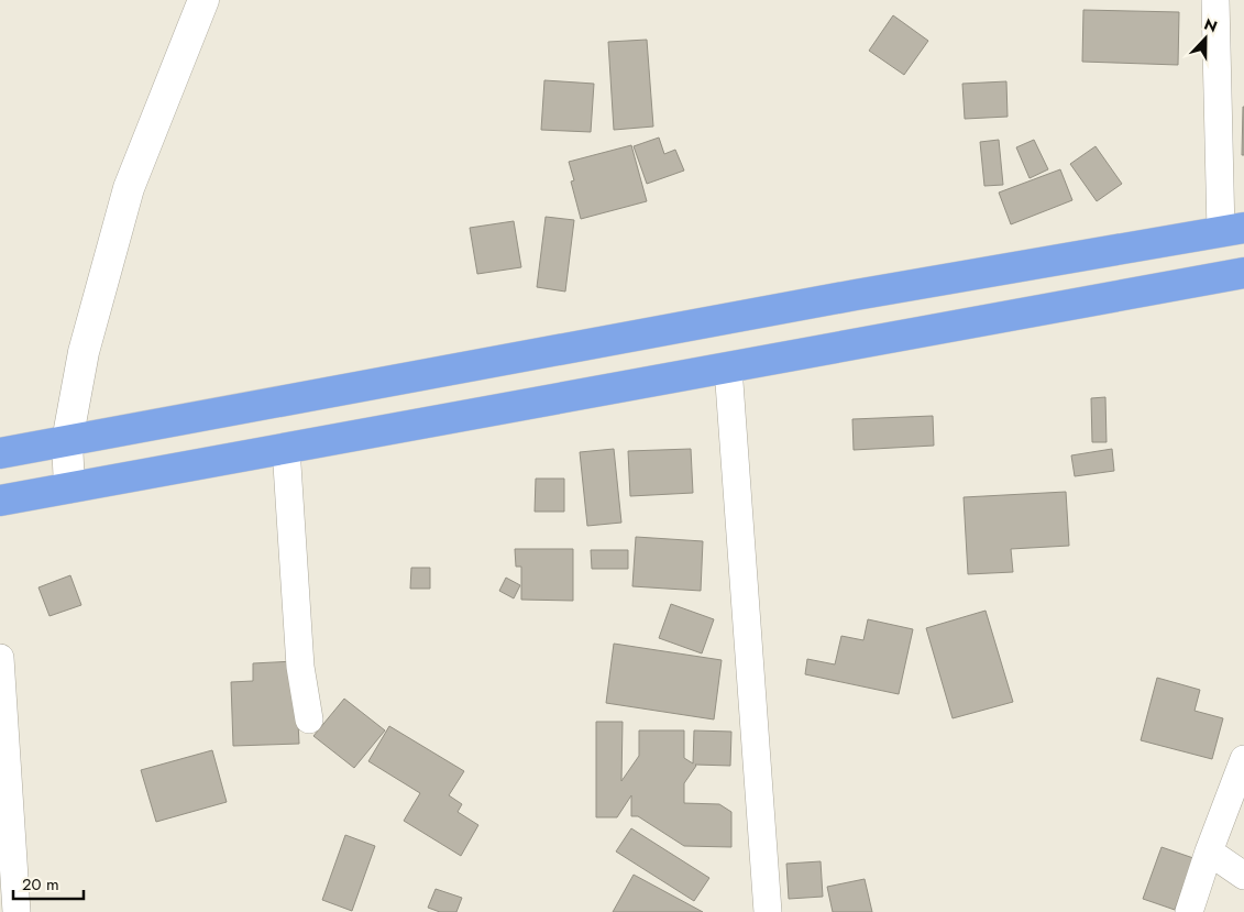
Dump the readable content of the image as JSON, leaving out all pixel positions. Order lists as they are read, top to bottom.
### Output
{
  "scale_bar": "20 m",
  "north": "top"
}
